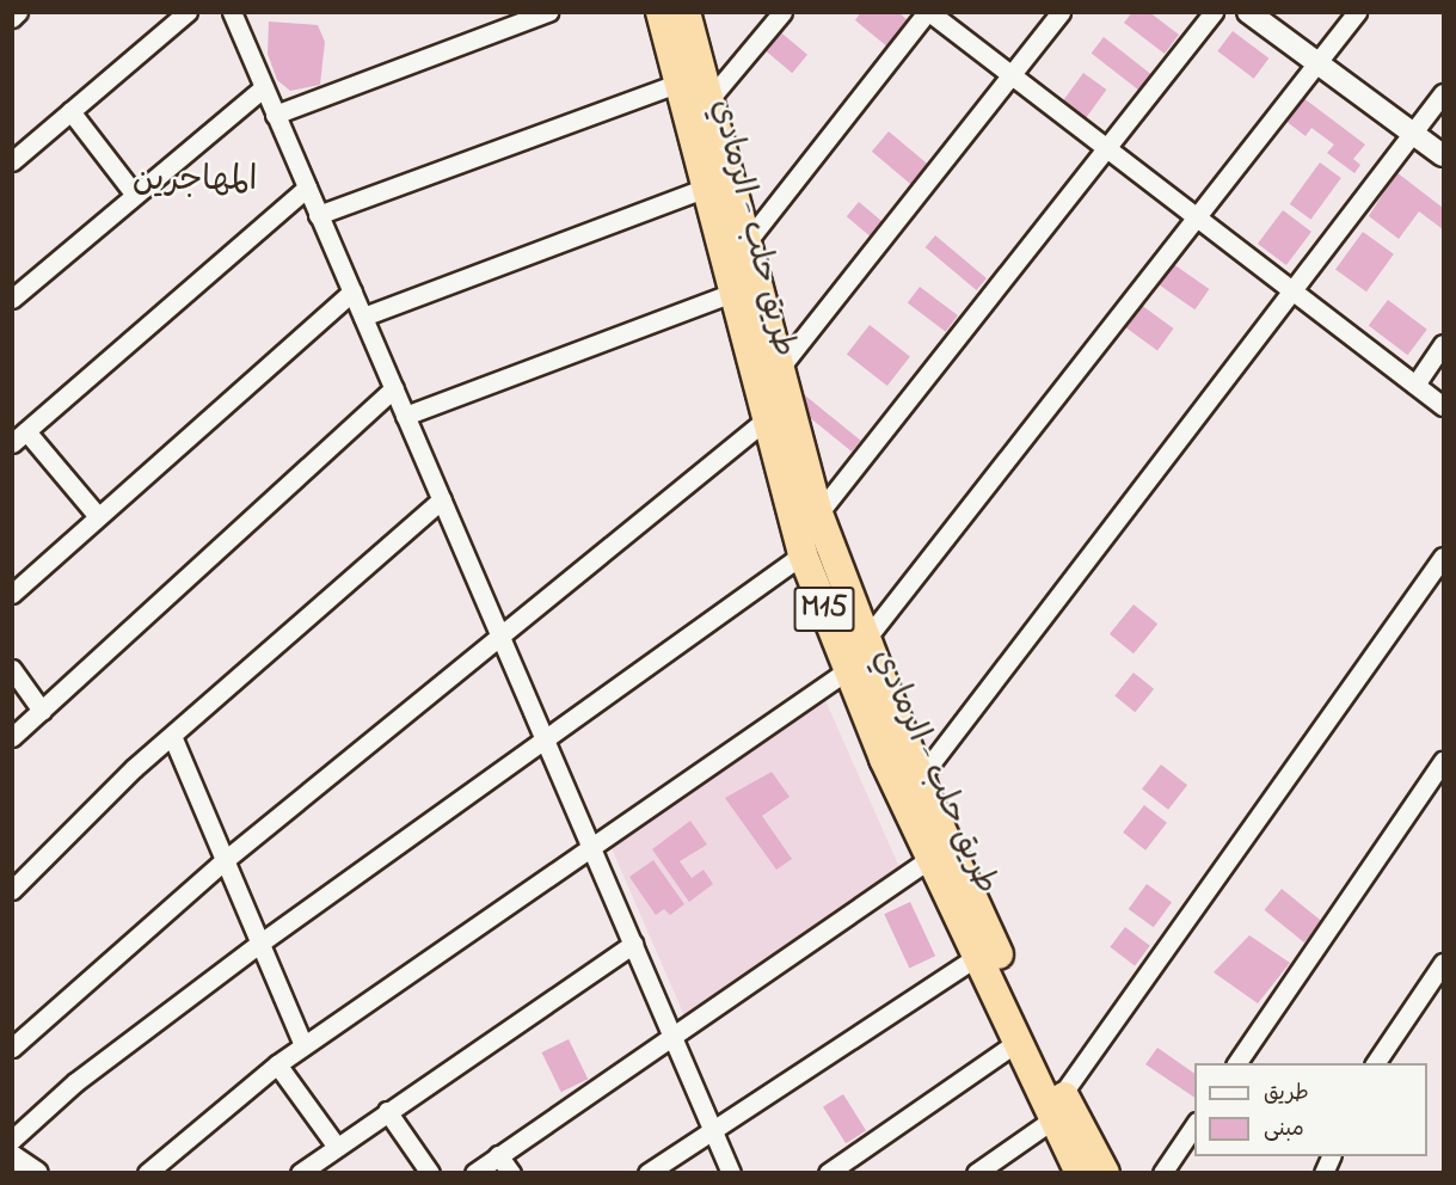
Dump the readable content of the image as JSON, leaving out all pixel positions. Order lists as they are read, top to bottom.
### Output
{
  "streets": {
    "highway": ["طريق حلب - الرمادي", "M15"]
  },
  "districts": ["المهاجرين"],
  "legend": ["طريق", "مبنى"]
}
